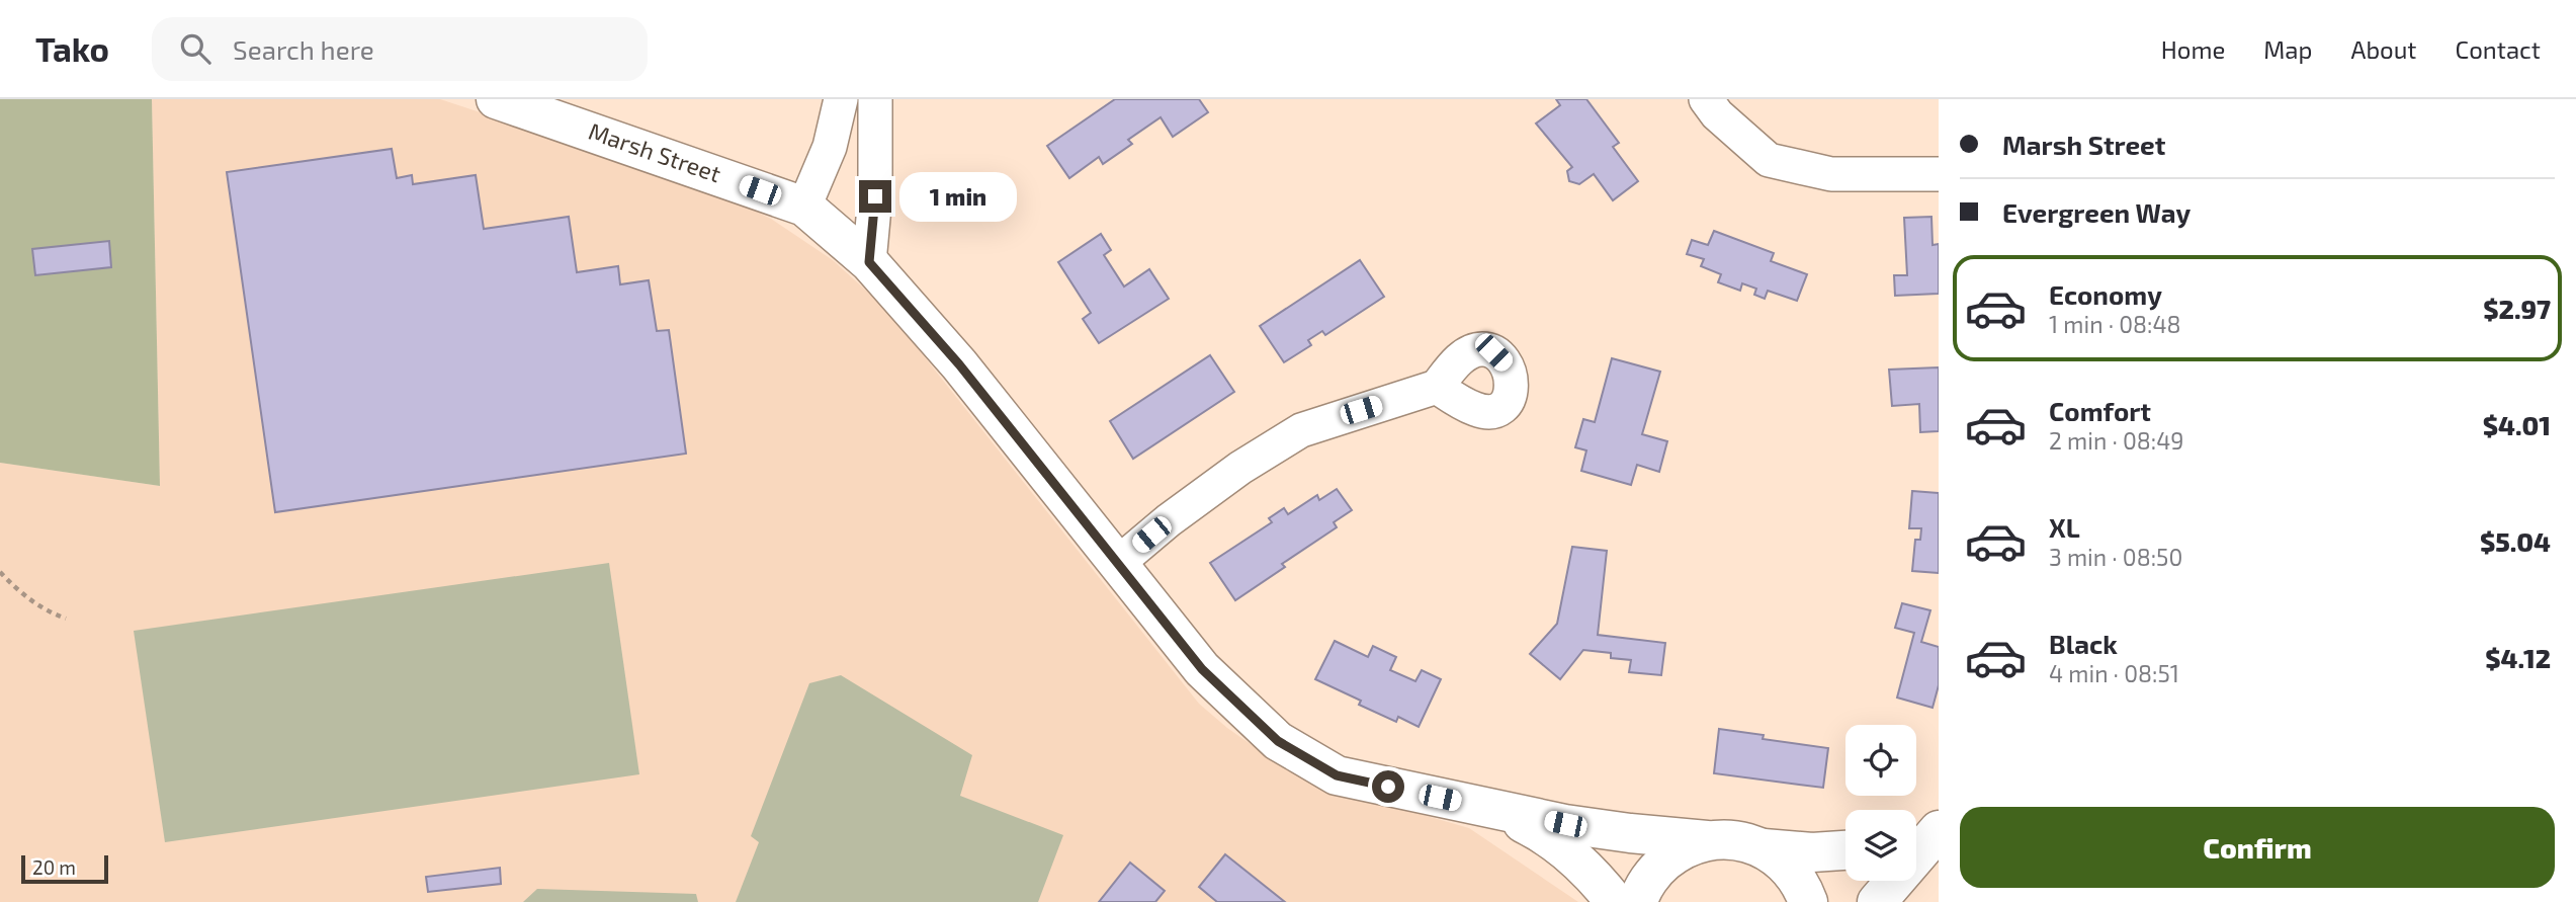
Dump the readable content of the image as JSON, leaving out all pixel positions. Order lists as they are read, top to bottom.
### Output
{
  "streets": {
    "street": ["Marsh Street"]
  },
  "scale_bar": "20 m",
  "page": {
    "header": "Tako",
    "search": "Search here",
    "nav": [
      "Home",
      "Map",
      "About",
      "Contact"
    ],
    "banner": ["Marsh Street", "Evergreen Way"],
    "bubble": "1 min",
    "list": [
      {
        "name": "Economy",
        "note": "1 min · 08:48",
        "value": "$2.97"
      },
      {
        "name": "Comfort",
        "note": "2 min · 08:49",
        "value": "$4.01"
      },
      {
        "name": "XL",
        "note": "3 min · 08:50",
        "value": "$5.04"
      },
      {
        "name": "Black",
        "note": "4 min · 08:51",
        "value": "$4.12"
      }
    ],
    "buttons": "Confirm",
    "scale": "20 m"
  }
}
